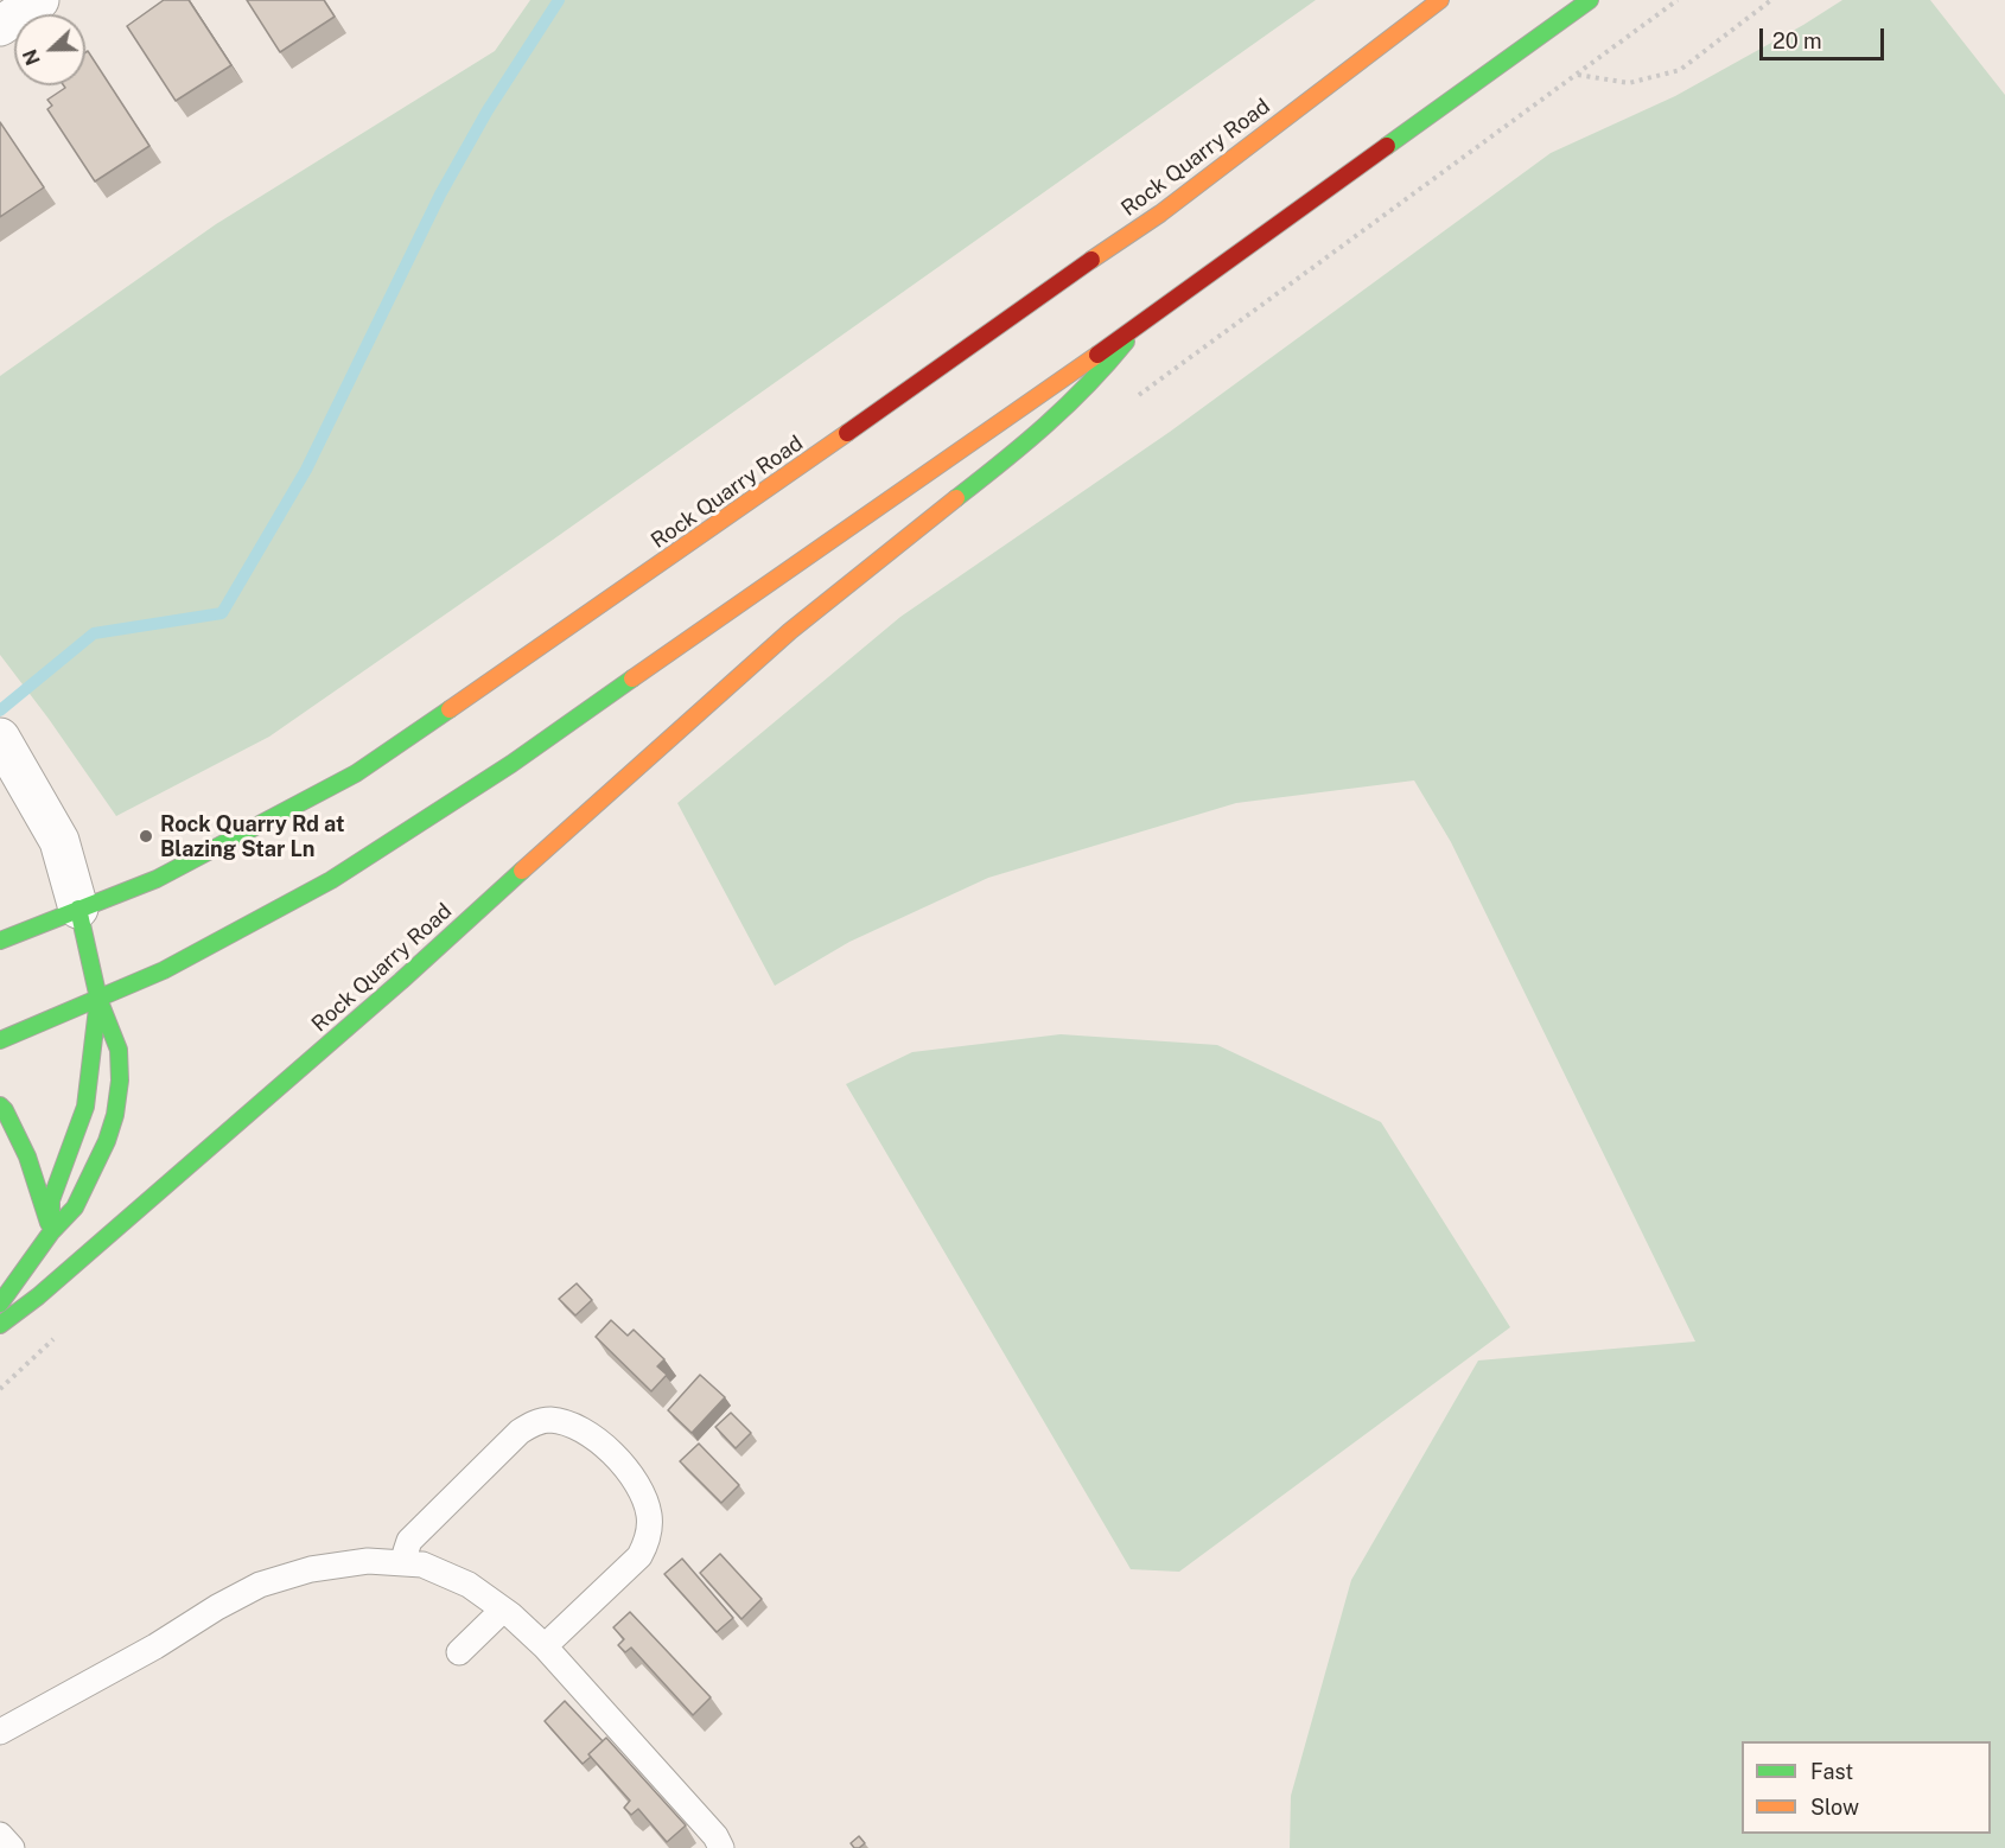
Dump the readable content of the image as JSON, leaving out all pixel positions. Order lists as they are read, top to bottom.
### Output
{
  "streets": {
    "main road": ["Rock Quarry Road"]
  },
  "places": ["Rock Quarry Rd at Blazing Star Ln"],
  "legend": ["Fast", "Slow"],
  "scale_bar": "20 m",
  "north": "left"
}
